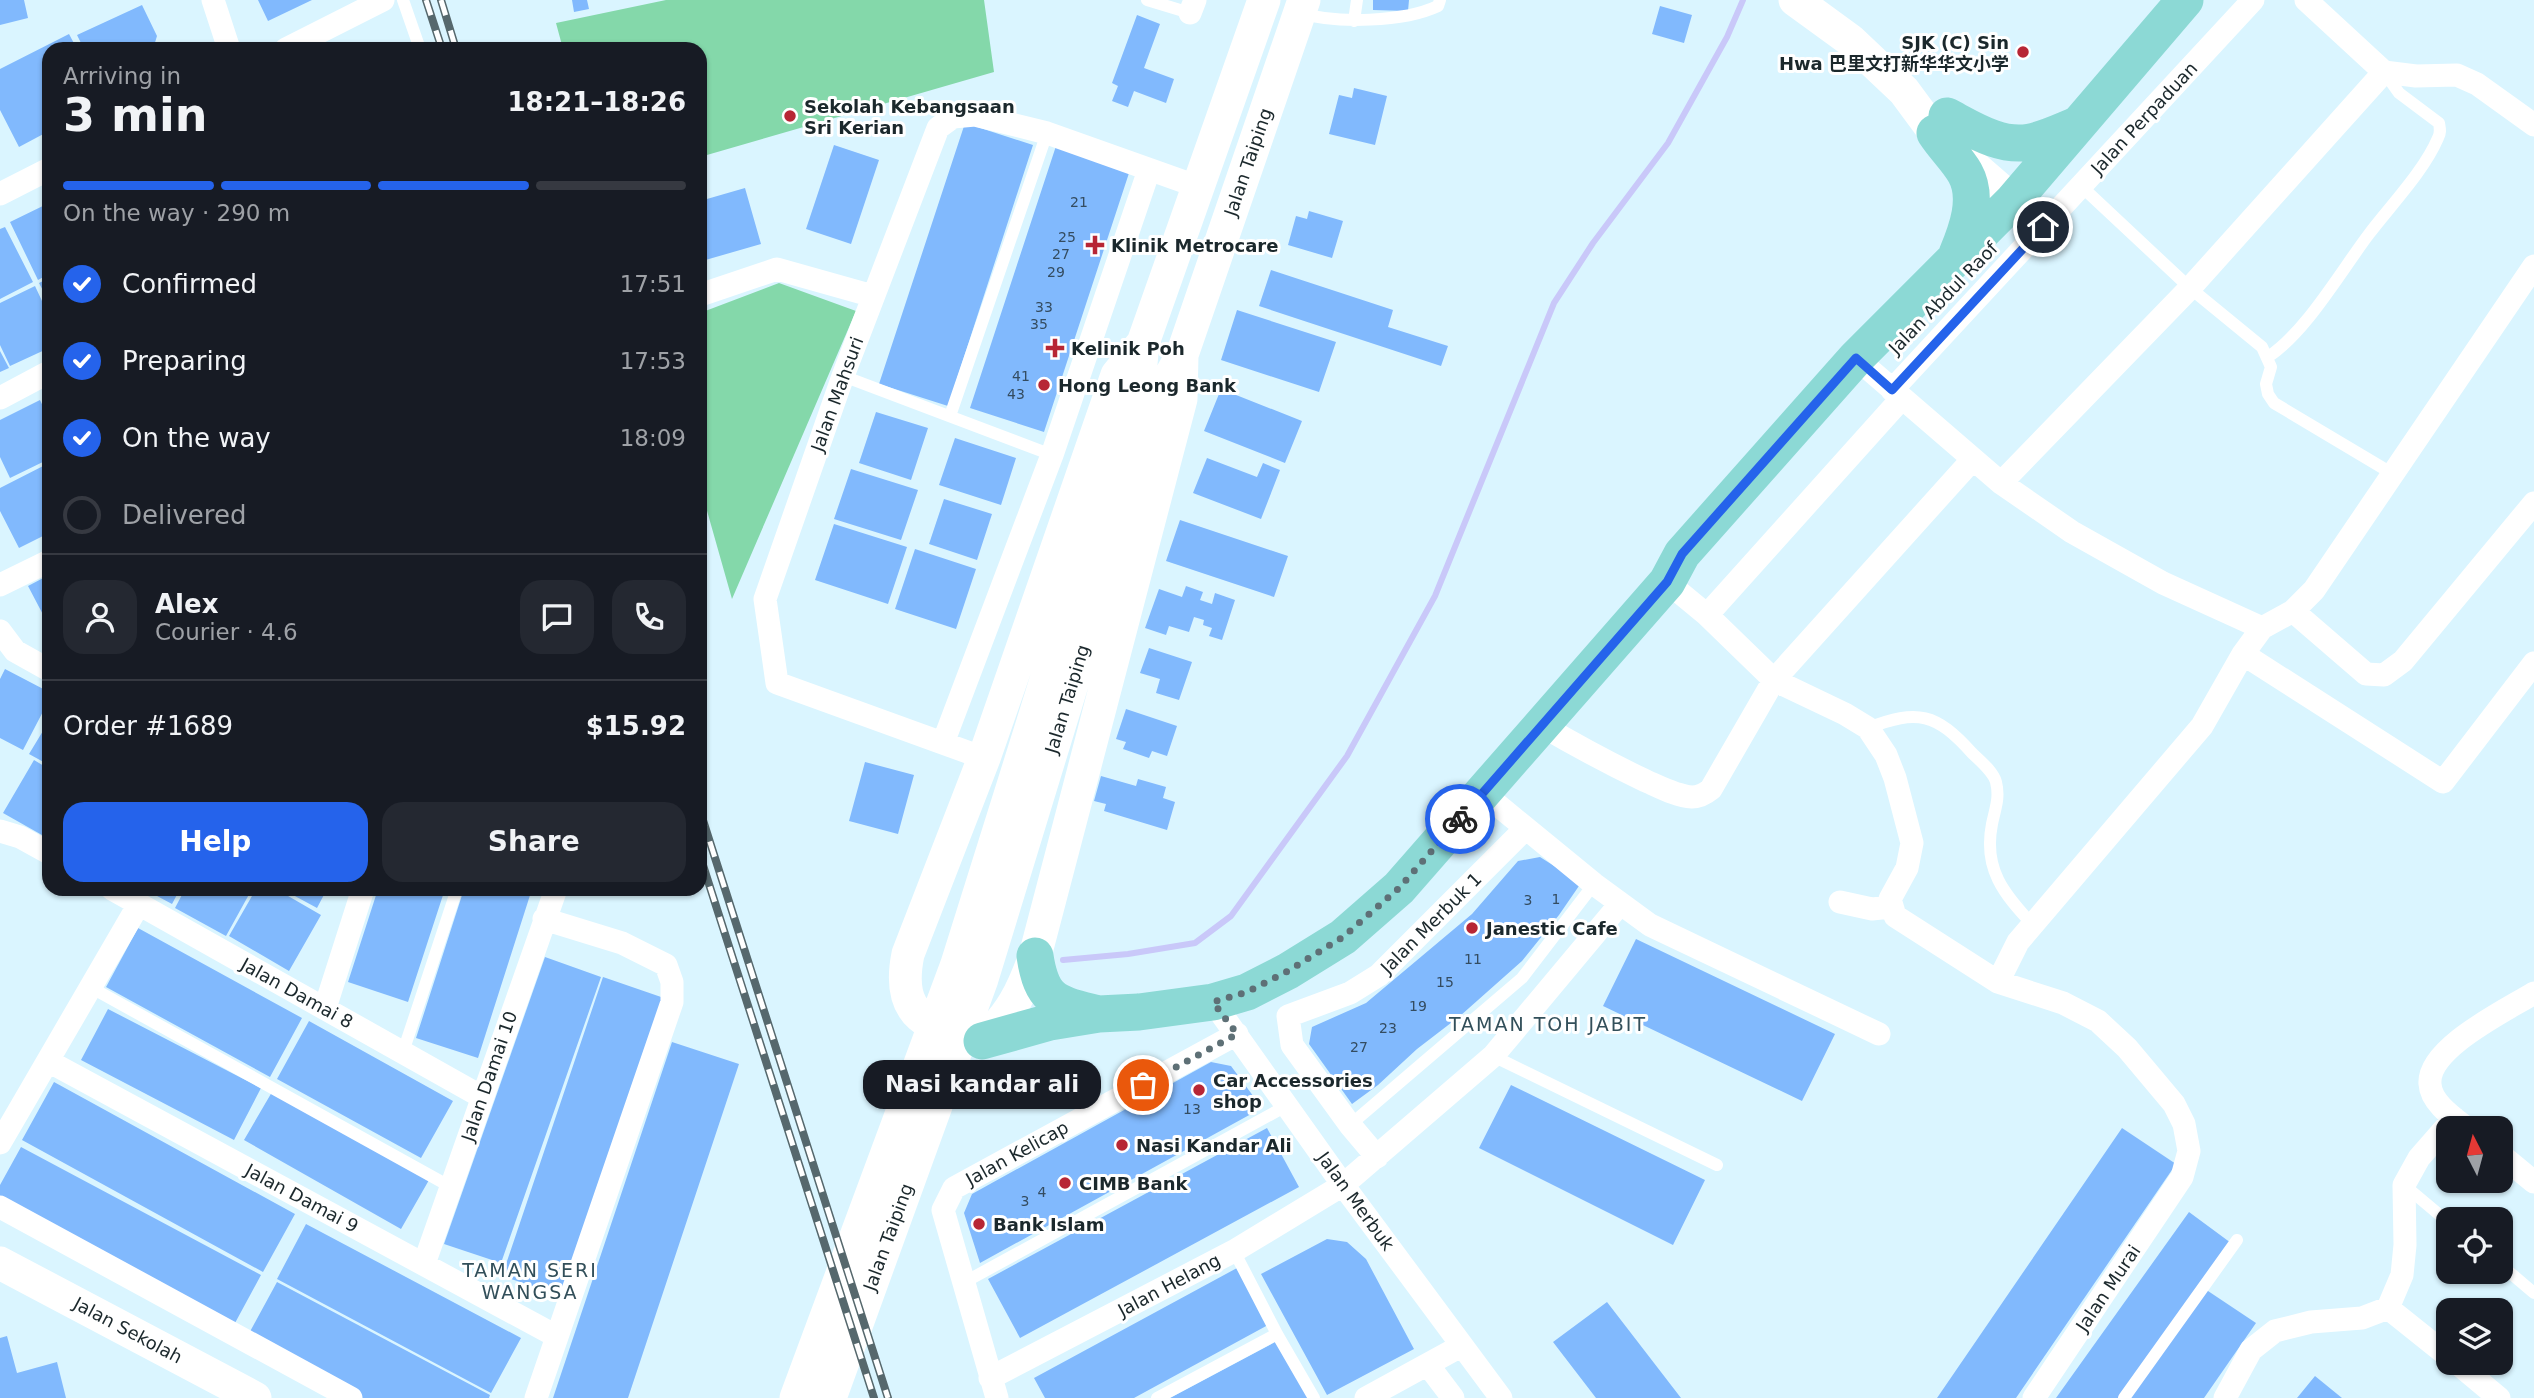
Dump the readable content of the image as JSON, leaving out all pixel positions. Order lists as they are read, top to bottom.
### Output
{
  "streets": {
    "main road": ["Jalan Taiping", "Jalan Abdul Raof", "Jalan Sekolah"],
    "street": [
      "Jalan Perpaduan",
      "Jalan Mahsuri",
      "Jalan Merbuk 1",
      "Jalan Damai 8",
      "Jalan Damai 10",
      "Jalan Kelicap",
      "Jalan Damai 9",
      "Jalan Merbuk",
      "Jalan Helang",
      "Jalan Murai"
    ]
  },
  "crossings": [
    ["Jalan Perpaduan", "Jalan Abdul Raof"],
    ["Jalan Abdul Raof", "Jalan Merbuk"],
    ["Jalan Damai 8", "Jalan Damai 10"],
    ["Jalan Damai 10", "Jalan Damai 9"],
    ["Jalan Kelicap", "Jalan Merbuk"],
    ["Jalan Kelicap", "Jalan Helang"],
    ["Jalan Merbuk", "Jalan Helang"]
  ],
  "districts": ["TAMAN TOH JABIT", "TAMAN SERI WANGSA"],
  "places": {
    "other": [
      "SJK (C) Sin Hwa 巴里文打新华华文小学",
      "Sekolah Kebangsaan Sri Kerian",
      "Hong Leong Bank",
      "Janestic Cafe",
      "Nasi kandar ali",
      "Car Accessories shop",
      "Nasi Kandar Ali",
      "CIMB Bank",
      "Bank Islam"
    ],
    "health": ["Klinik Metrocare", "Kelinik Poh"]
  },
  "house_numbers": [
    "21",
    "25",
    "27",
    "29",
    "33",
    "35",
    "41",
    "43",
    "1",
    "3",
    "11",
    "15",
    "19",
    "23",
    "27",
    "13",
    "4",
    "3"
  ],
  "north": "top",
  "page": {
    "heading": ["3 min", "Arriving in", "18:21–18:26"],
    "panel": [
      "Alex",
      "Courier · 4.6",
      "Order #1689",
      "$15.92"
    ],
    "bar": "On the way · 290 m",
    "list": [
      ["Confirmed", "17:51"],
      ["Preparing", "17:53"],
      ["On the way", "18:09"],
      "Delivered"
    ],
    "buttons": ["Help", "Share"],
    "bubble": "Nasi kandar ali"
  }
}
